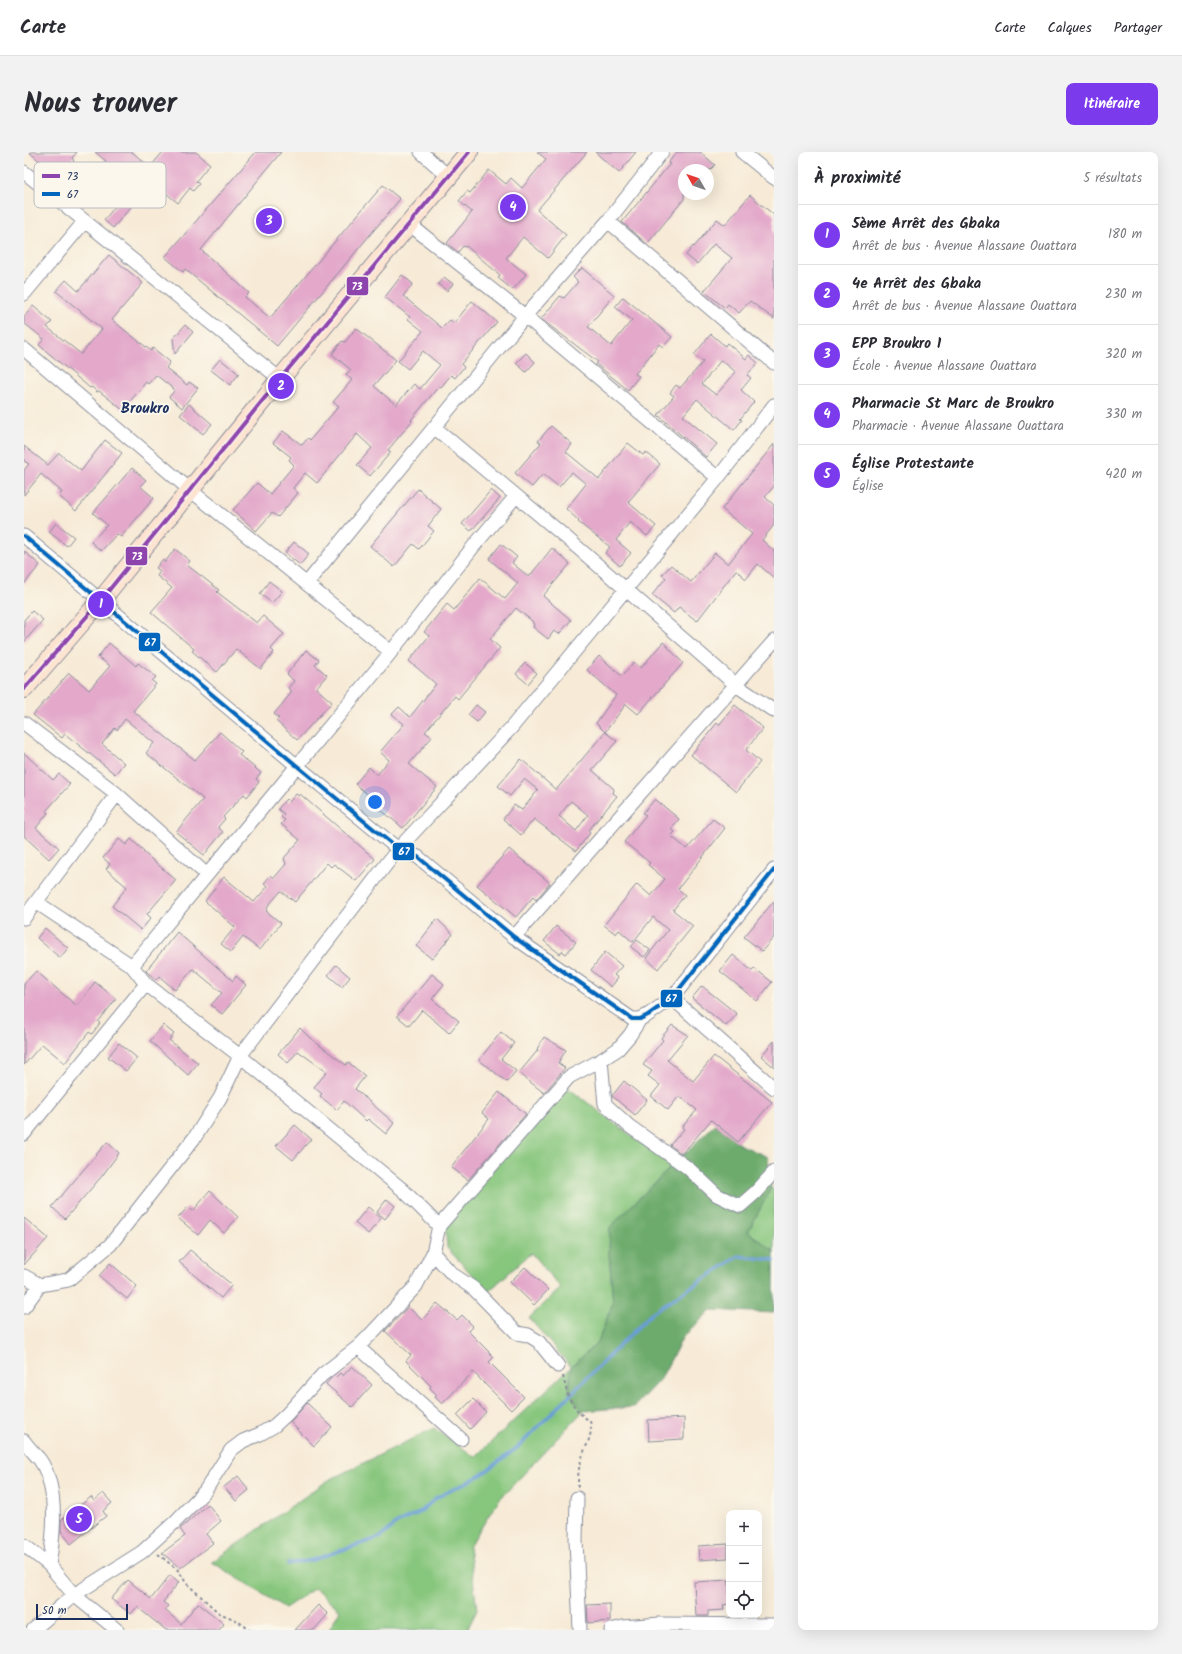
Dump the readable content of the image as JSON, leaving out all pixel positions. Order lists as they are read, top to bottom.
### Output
{
  "districts": ["Broukro"],
  "lines": ["transit line 73", "transit line 67"],
  "legend": ["73", "67"],
  "scale_bar": "50 m",
  "north": "top left",
  "page": {
    "header": "Carte",
    "nav": ["Carte", "Calques", "Partager"],
    "title": "Nous trouver",
    "buttons": "Itinéraire",
    "heading": ["À proximité", "5 résultats"],
    "pins": [
      "4",
      "3",
      "2",
      "1",
      "5"
    ],
    "list": [
      {
        "mark": "1",
        "name": "5ème Arrêt des Gbaka",
        "note": "Arrêt de bus · Avenue Alassane Ouattara",
        "value": "180 m"
      },
      {
        "mark": "2",
        "name": "4e Arrêt des Gbaka",
        "note": "Arrêt de bus · Avenue Alassane Ouattara",
        "value": "230 m"
      },
      {
        "mark": "3",
        "name": "EPP Broukro 1",
        "note": "École · Avenue Alassane Ouattara",
        "value": "320 m"
      },
      {
        "mark": "4",
        "name": "Pharmacie St Marc de Broukro",
        "note": "Pharmacie · Avenue Alassane Ouattara",
        "value": "330 m"
      },
      {
        "mark": "5",
        "name": "Église Protestante",
        "note": "Église",
        "value": "420 m"
      }
    ],
    "map_buttons": ["+", "−"],
    "scale": "50 m"
  }
}
